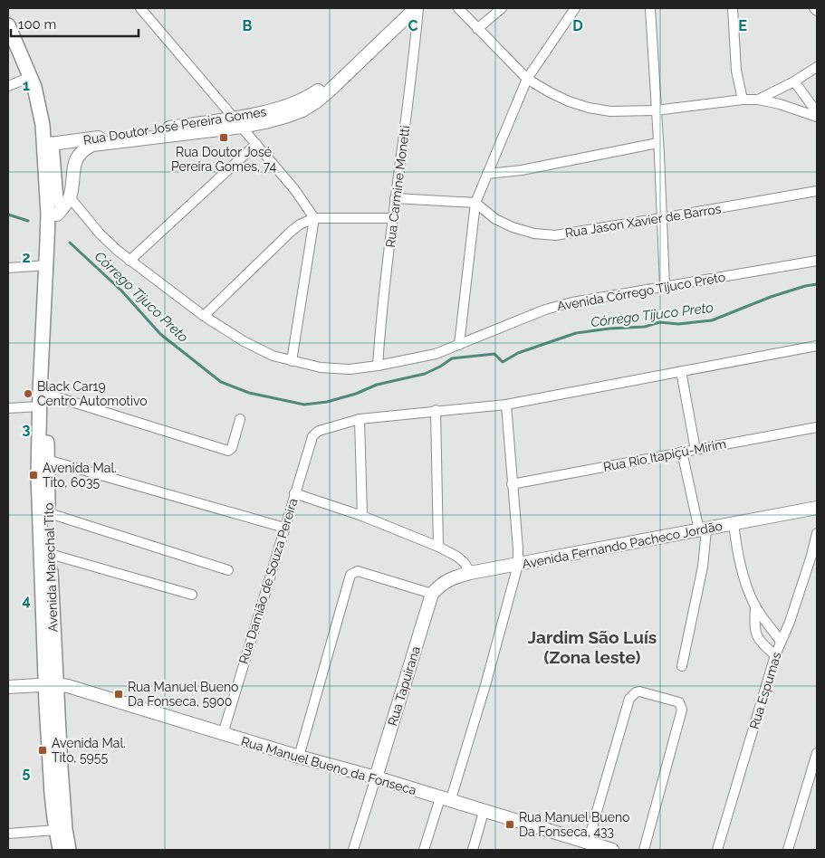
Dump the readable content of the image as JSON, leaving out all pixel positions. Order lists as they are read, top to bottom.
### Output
{
  "streets": {
    "main road": ["Avenida Marechal Tito"],
    "street": [
      "Rua Doutor José Pereira Gomes",
      "Rua Carmine Monetti",
      "Rua Jason Xavier de Barros",
      "Avenida Córrego Tijuco Preto",
      "Rua Rio Itapiçú-Mirim",
      "Avenida Fernando Pacheco Jordão",
      "Rua Damião de Souza Pereira",
      "Rua Tapuirana",
      "Rua Espumas",
      "Rua Manuel Bueno da Fonseca"
    ]
  },
  "crossings": [
    ["Rua Doutor José Pereira Gomes", "Rua Carmine Monetti"],
    ["Rua Doutor José Pereira Gomes", "Avenida Córrego Tijuco Preto"],
    ["Rua Doutor José Pereira Gomes", "Avenida Marechal Tito"],
    ["Rua Carmine Monetti", "Avenida Córrego Tijuco Preto"],
    ["Avenida Fernando Pacheco Jordão", "Rua Tapuirana"],
    ["Avenida Marechal Tito", "Rua Manuel Bueno da Fonseca"],
    ["Rua Damião de Souza Pereira", "Rua Manuel Bueno da Fonseca"],
    ["Rua Tapuirana", "Rua Manuel Bueno da Fonseca"]
  ],
  "districts": ["Jardim São Luís (Zona leste)"],
  "water": ["Córrego Tijuco Preto"],
  "places": {
    "transit": [
      "Rua Doutor José Pereira Gomes, 74",
      "Avenida Mal. Tito, 6035",
      "Rua Manuel Bueno Da Fonseca, 5900",
      "Avenida Mal. Tito, 5955",
      "Rua Manuel Bueno Da Fonseca, 433"
    ],
    "other": ["Black Car19 Centro Automotivo"]
  },
  "scale_bar": "100 m",
  "grid": {
    "columns": [
      "B",
      "C",
      "D",
      "E"
    ],
    "rows": [
      "1",
      "2",
      "3",
      "4",
      "5"
    ]
  }
}
